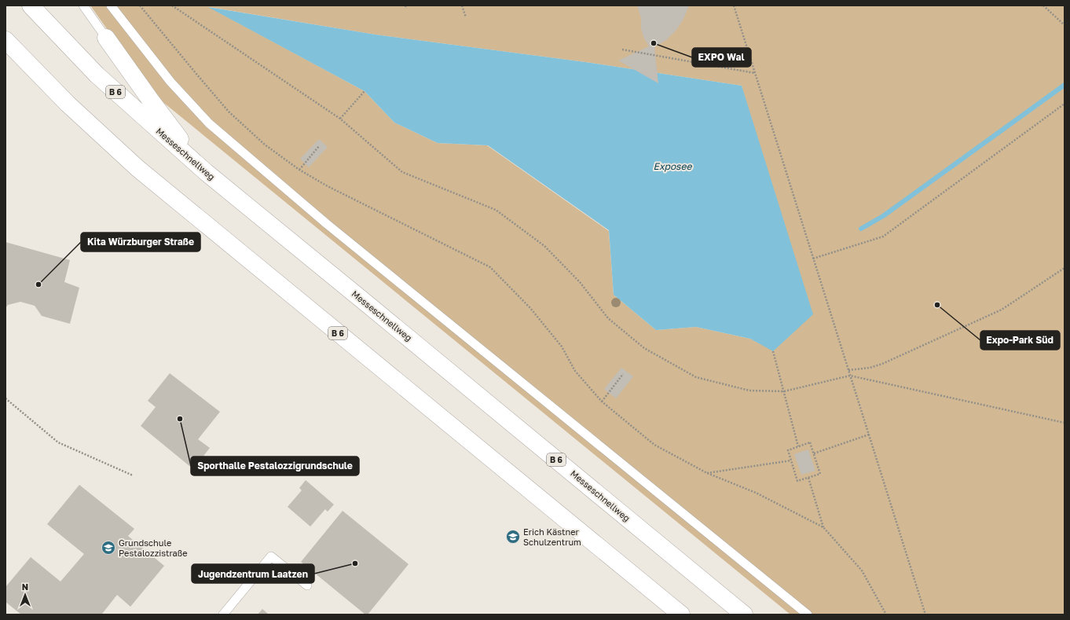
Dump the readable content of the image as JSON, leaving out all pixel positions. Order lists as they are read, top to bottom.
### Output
{
  "streets": {
    "highway": ["B 6", "Messeschnellweg"]
  },
  "water": ["Exposee"],
  "places": {
    "other": [
      "EXPO Wal",
      "Kita Würzburger Straße",
      "Expo-Park Süd",
      "Sporthalle Pestalozzigrundschule",
      "Jugendzentrum Laatzen"
    ],
    "school or university": ["Erich Kästner Schulzentrum", "Grundschule Pestalozzistraße"]
  },
  "north": "top"
}
